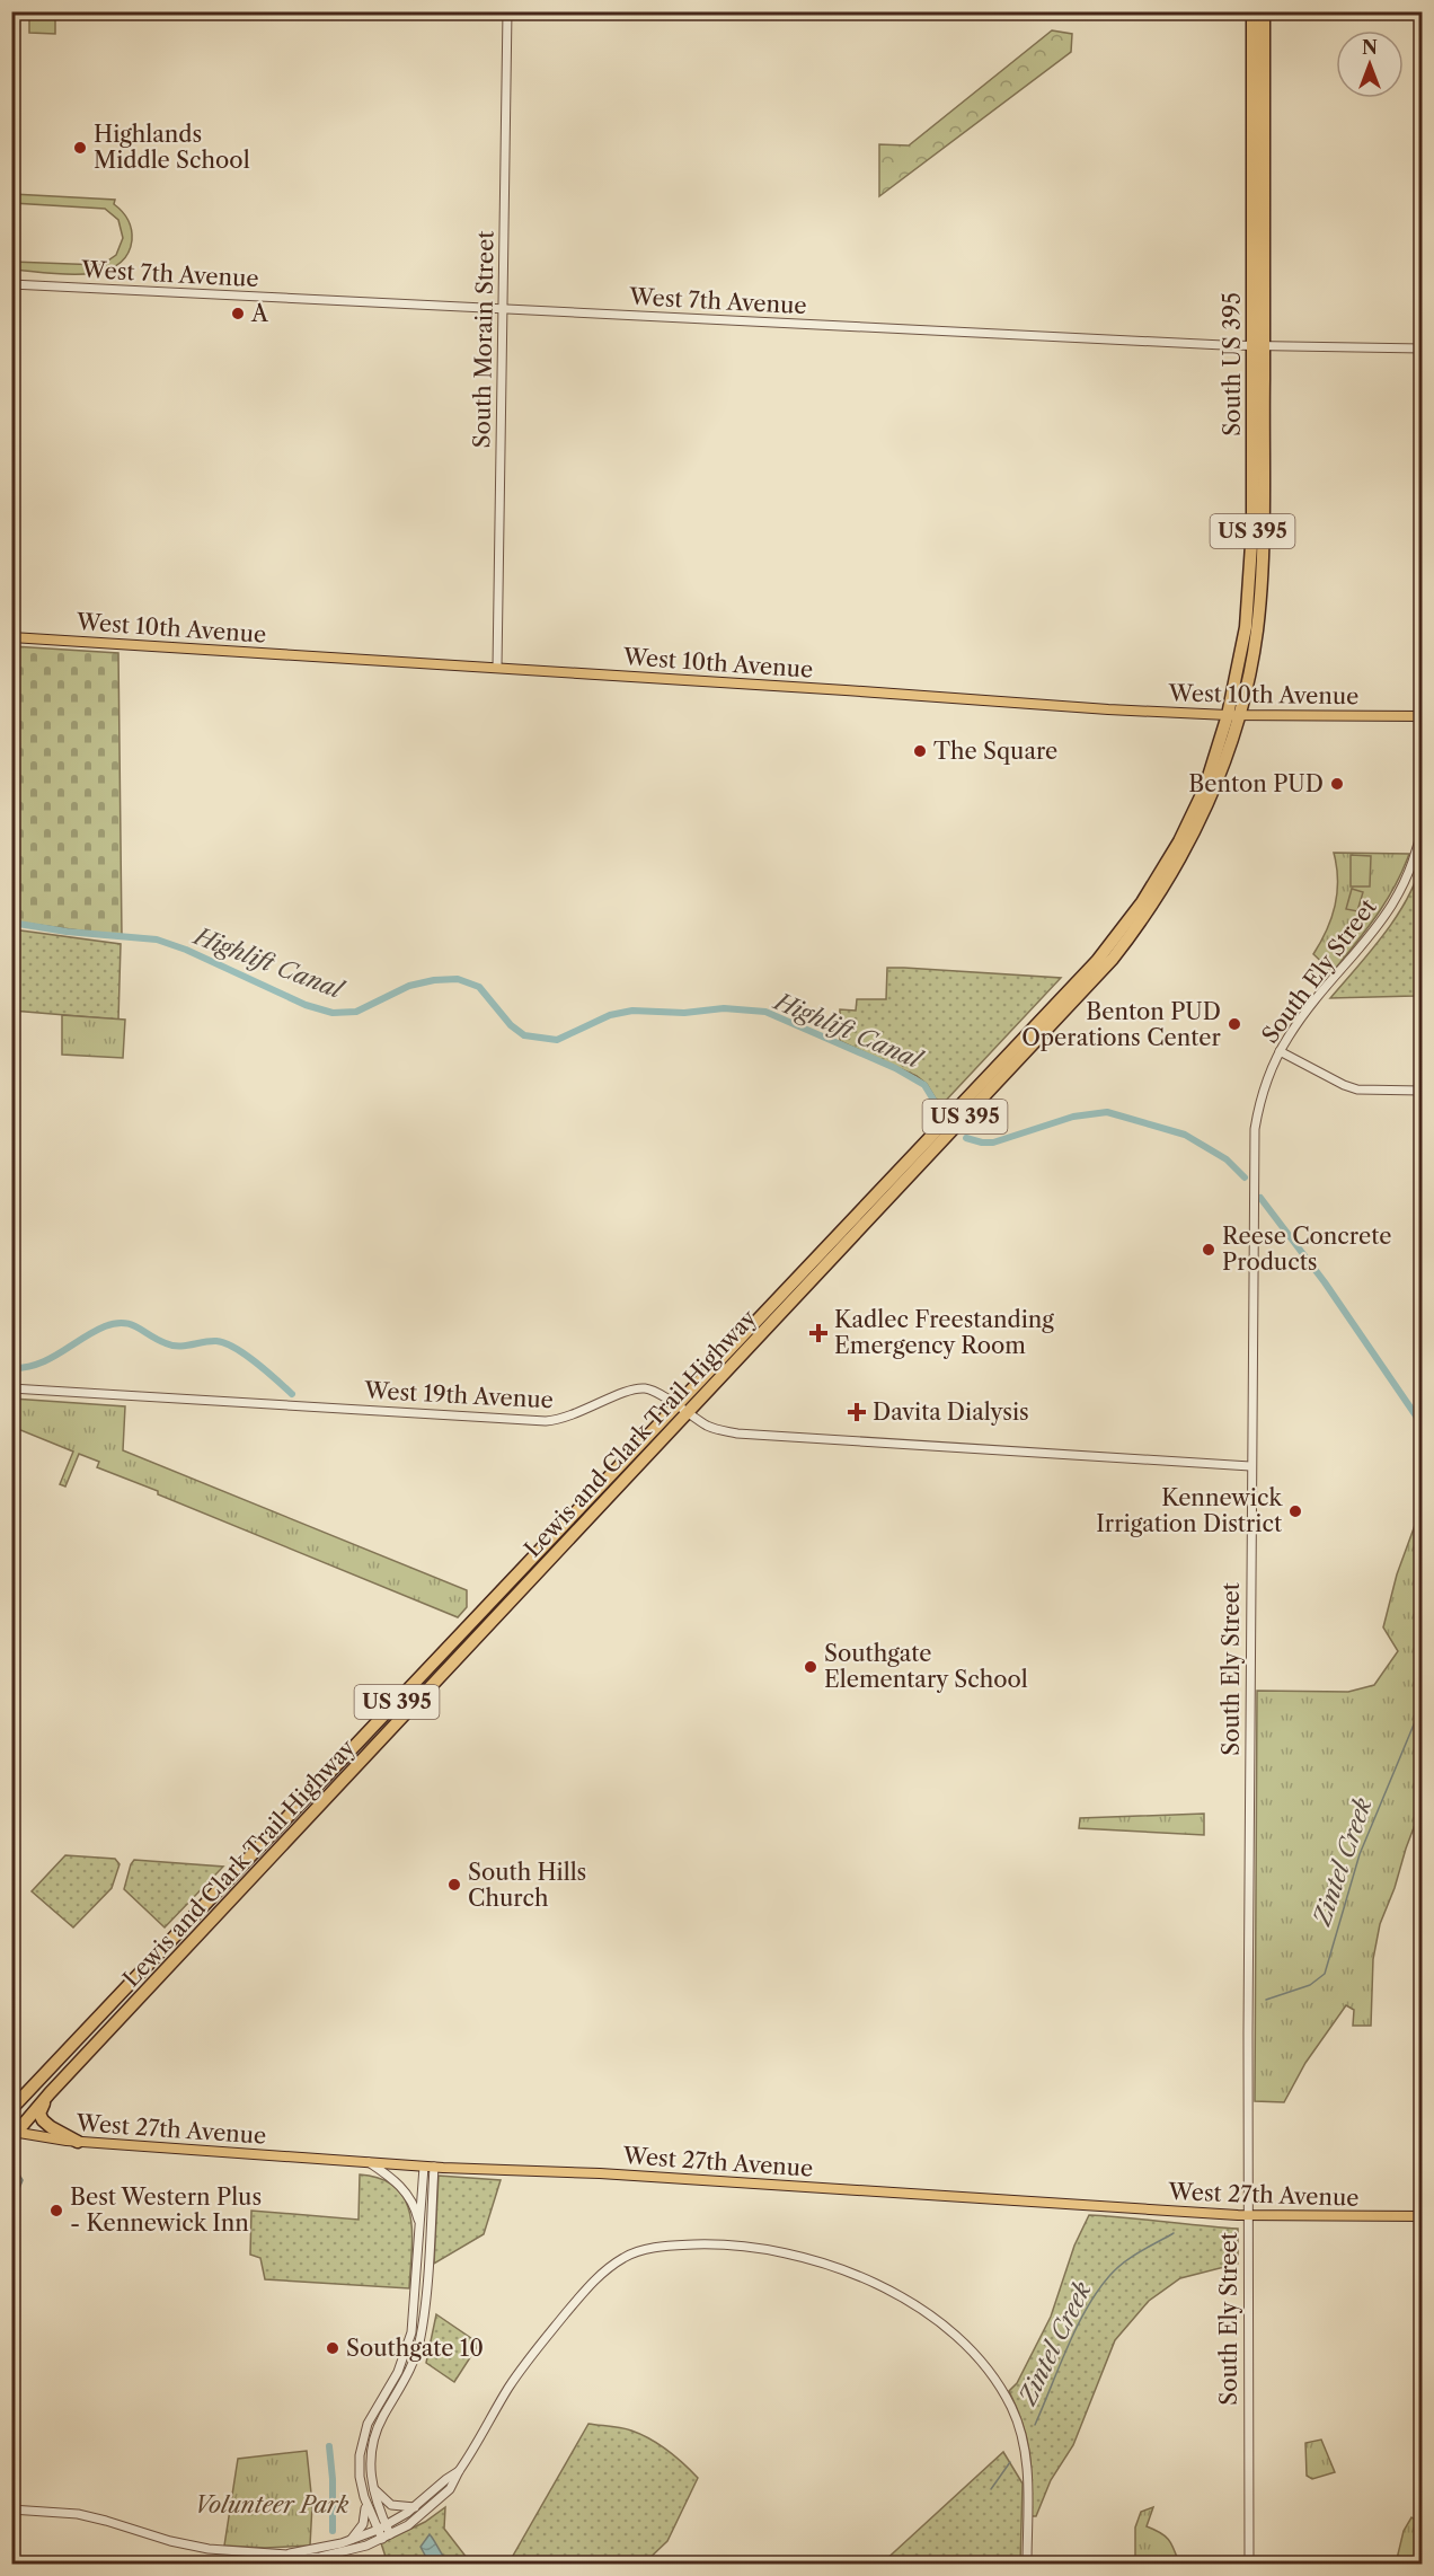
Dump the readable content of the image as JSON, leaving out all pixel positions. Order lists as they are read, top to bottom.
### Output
{
  "streets": {
    "highway": ["South US 395", "US 395", "Lewis and Clark Trail Highway"],
    "main road": ["West 10th Avenue", "West 27th Avenue"],
    "street": [
      "West 7th Avenue",
      "South Morain Street",
      "South Ely Street",
      "West 19th Avenue"
    ]
  },
  "crossings": [
    ["West 7th Avenue", "South Morain Street"],
    ["West 7th Avenue", "South US 395"],
    ["South Morain Street", "West 10th Avenue"],
    ["South US 395", "West 10th Avenue"],
    ["South US 395", "Lewis and Clark Trail Highway"],
    ["West 10th Avenue", "Lewis and Clark Trail Highway"],
    ["South Ely Street", "West 19th Avenue"],
    ["South Ely Street", "West 27th Avenue"],
    ["West 19th Avenue", "Lewis and Clark Trail Highway"],
    ["Lewis and Clark Trail Highway", "West 27th Avenue"]
  ],
  "water": ["Highlift Canal", "Zintel Creek"],
  "parks": ["Volunteer Park"],
  "places": {
    "other": [
      "Highlands Middle School",
      "A",
      "The Square",
      "Benton PUD",
      "Benton PUD Operations Center",
      "Reese Concrete Products",
      "Kennewick Irrigation District",
      "Southgate Elementary School",
      "South Hills Church",
      "Best Western Plus - Kennewick Inn",
      "Southgate 10"
    ],
    "health": ["Kadlec Freestanding Emergency Room", "Davita Dialysis"]
  },
  "north": "top"
}
